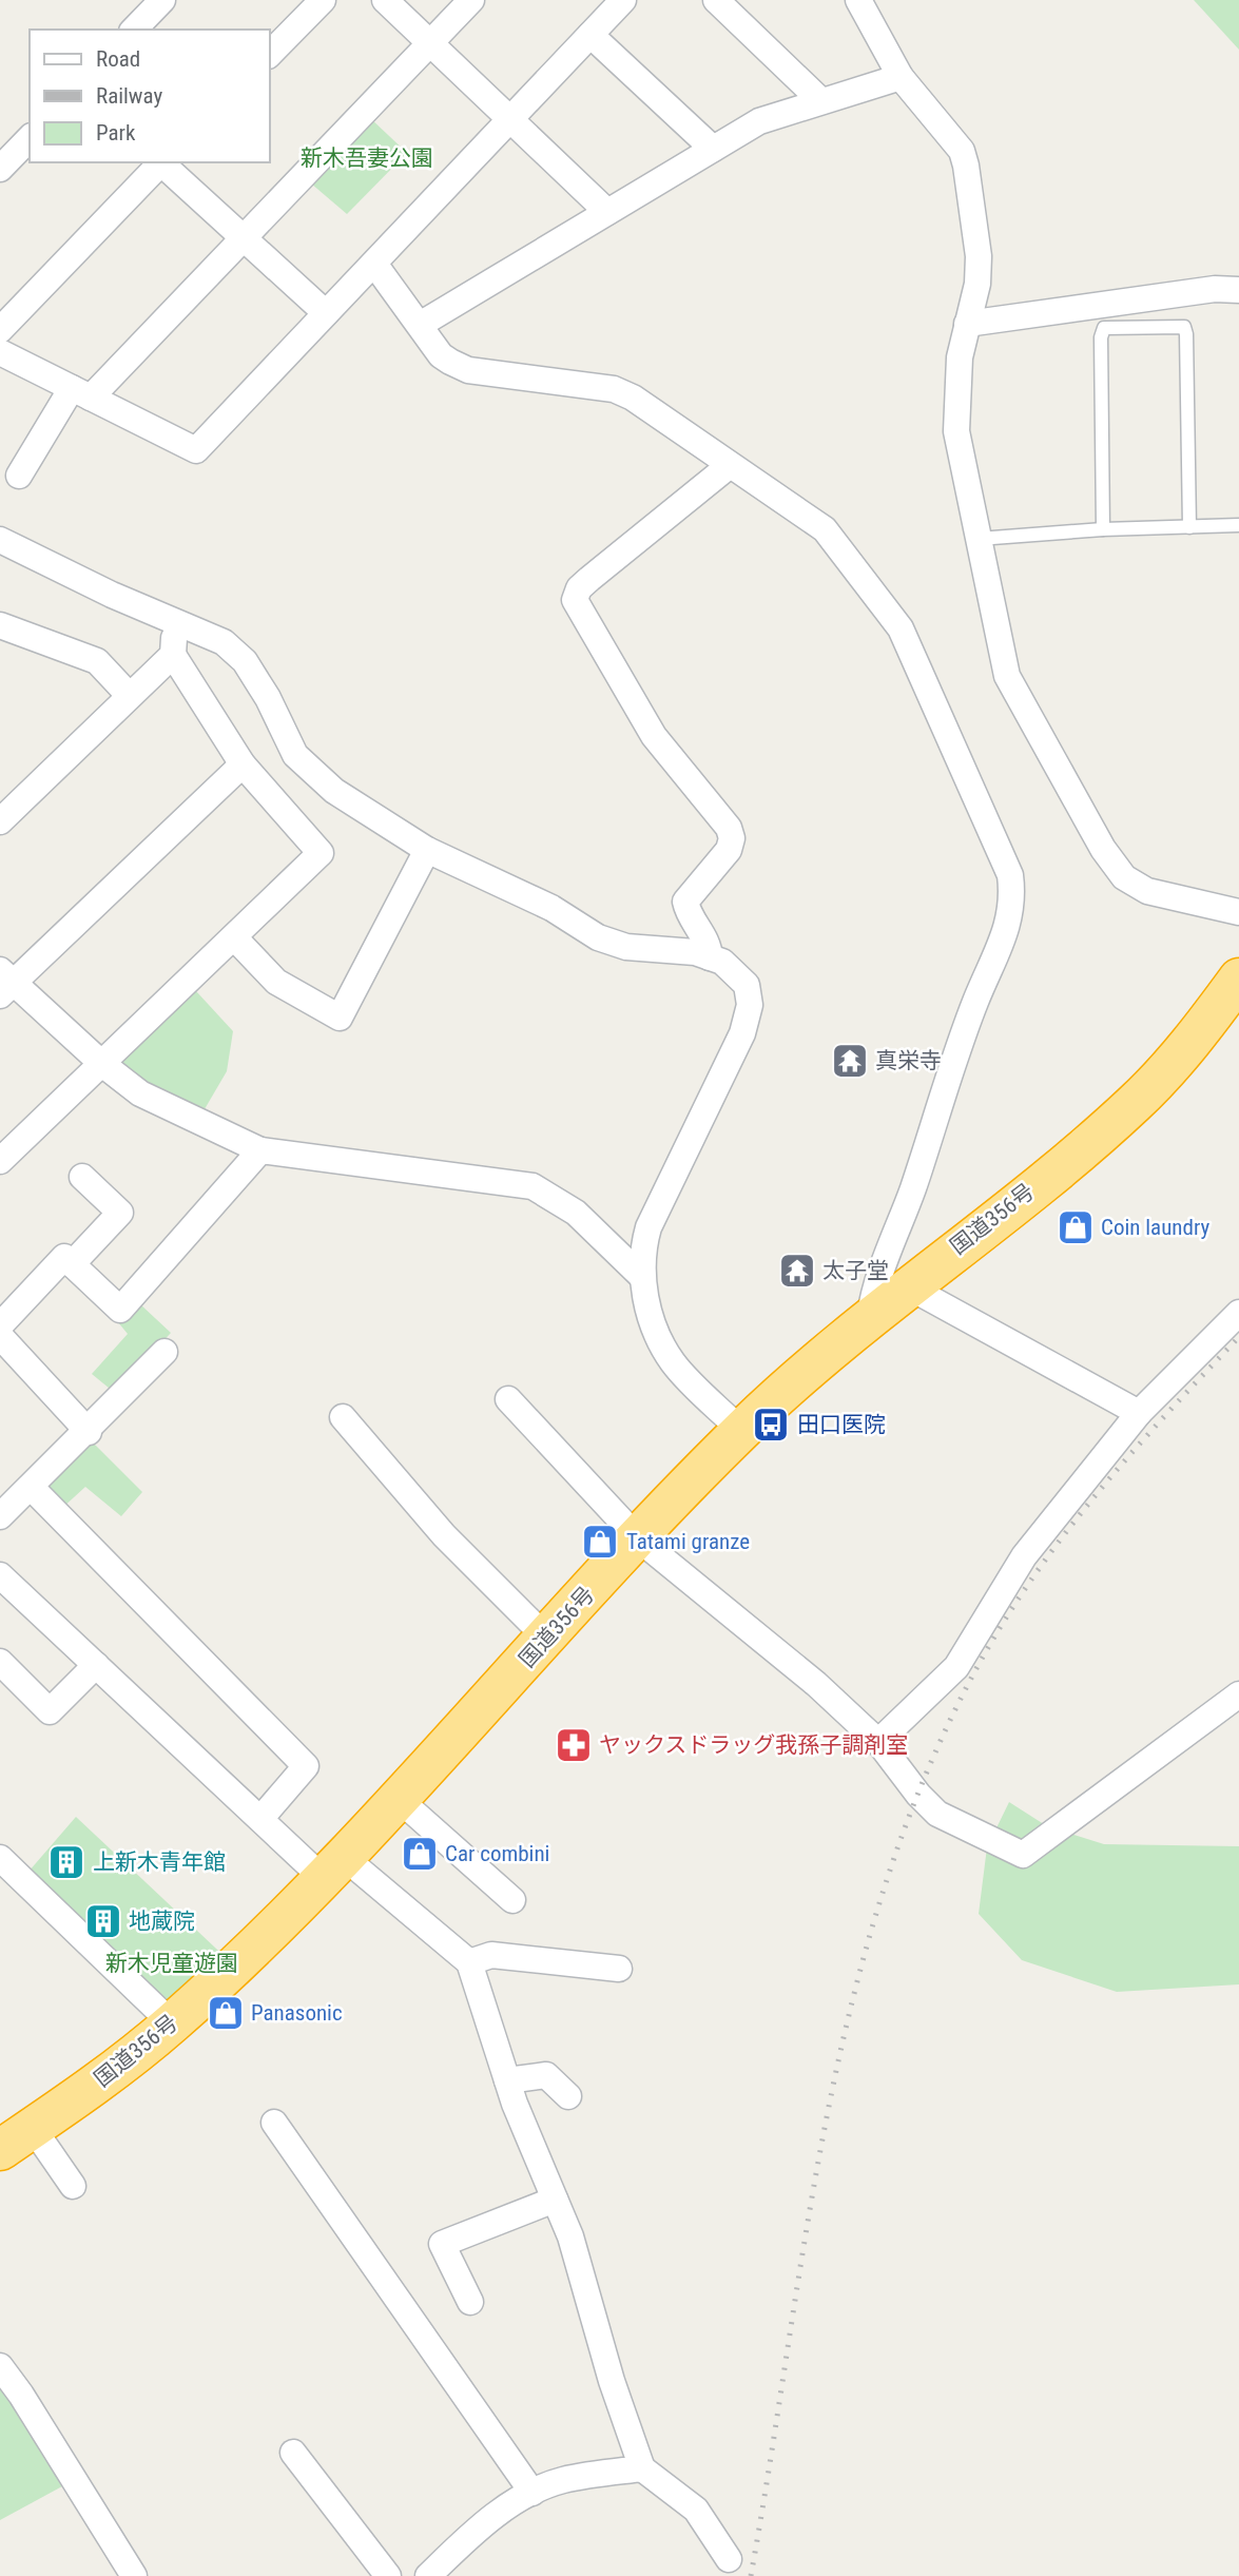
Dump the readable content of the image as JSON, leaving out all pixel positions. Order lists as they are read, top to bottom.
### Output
{
  "streets": {
    "highway": ["国道356号"]
  },
  "parks": ["新木吾妻公園", "新木児童遊園"],
  "places": {
    "temple": ["真栄寺", "太子堂"],
    "shop": [
      "Coin laundry",
      "Tatami granze",
      "Car combini",
      "Panasonic"
    ],
    "bus stop": ["田口医院"],
    "pharmacy": ["ヤックスドラッグ我孫子調剤室"],
    "building": ["上新木青年館", "地蔵院"]
  },
  "legend": ["Road", "Railway", "Park"]
}
